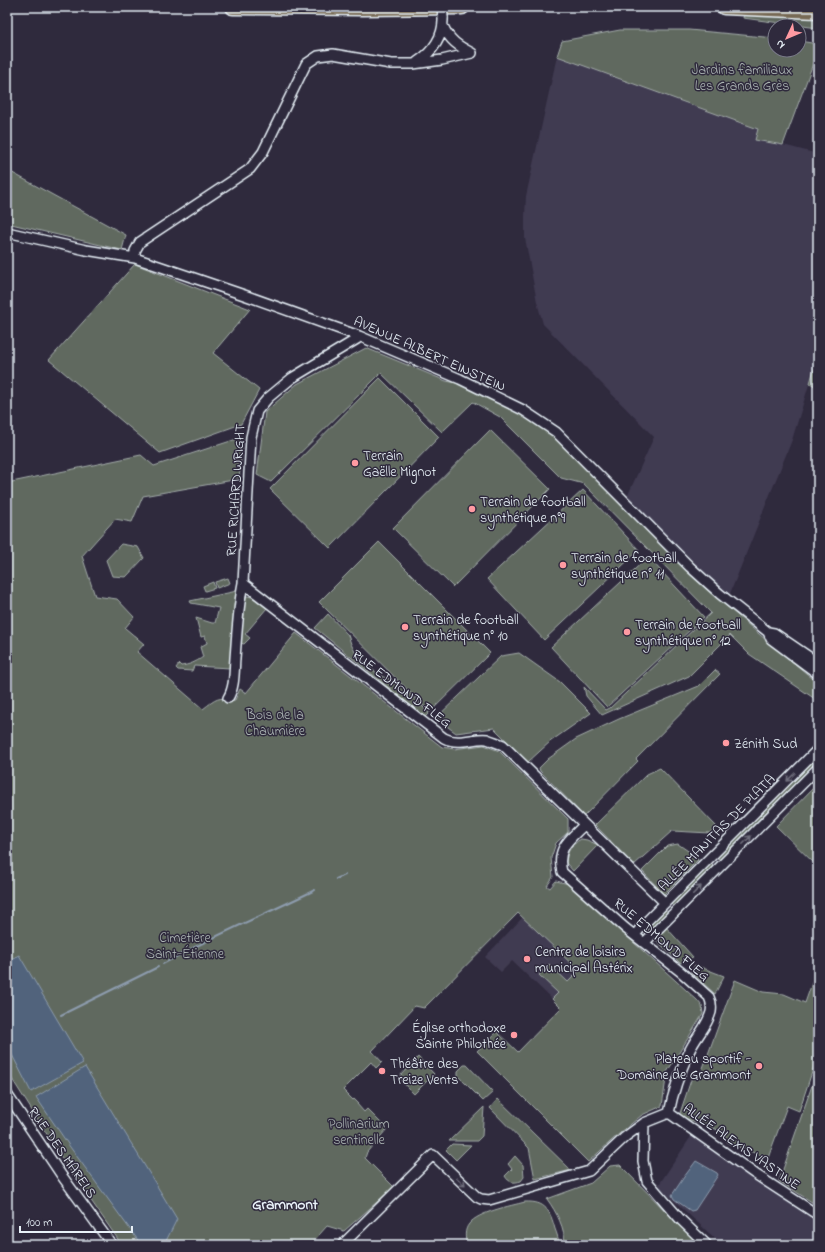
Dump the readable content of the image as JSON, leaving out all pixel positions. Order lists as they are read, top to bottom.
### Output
{
  "streets": {
    "street": [
      "AVENUE ALBERT EINSTEIN",
      "RUE RICHARD WRIGHT",
      "RUE EDMOND FLEG",
      "ALLÉE MANITAS DE PLATA",
      "ALLÉE ALEXIS VASTINE",
      "RUE DES MARELS"
    ]
  },
  "crossings": [
    ["AVENUE ALBERT EINSTEIN", "RUE RICHARD WRIGHT"],
    ["RUE RICHARD WRIGHT", "RUE EDMOND FLEG"],
    ["RUE EDMOND FLEG", "ALLÉE MANITAS DE PLATA"],
    ["RUE EDMOND FLEG", "ALLÉE ALEXIS VASTINE"]
  ],
  "districts": ["Grammont"],
  "parks": [
    "Jardins familiaux Les Grands Grès",
    "Bois de la Chaumière",
    "Cimetière Saint-Étienne",
    "Pollinarium sentinelle"
  ],
  "places": [
    "Terrain Gaëlle Mignot",
    "Terrain de football synthétique n°9",
    "Terrain de football synthétique n° 11",
    "Terrain de football synthétique n° 10",
    "Terrain de football synthétique n° 12",
    "Zénith Sud",
    "Centre de loisirs municipal Astérix",
    "Église orthodoxe Sainte Philothée",
    "Plateau sportif - Domaine de Grammont",
    "Théâtre des Treize Vents"
  ],
  "scale_bar": "100 m",
  "north": "bottom left"
}
